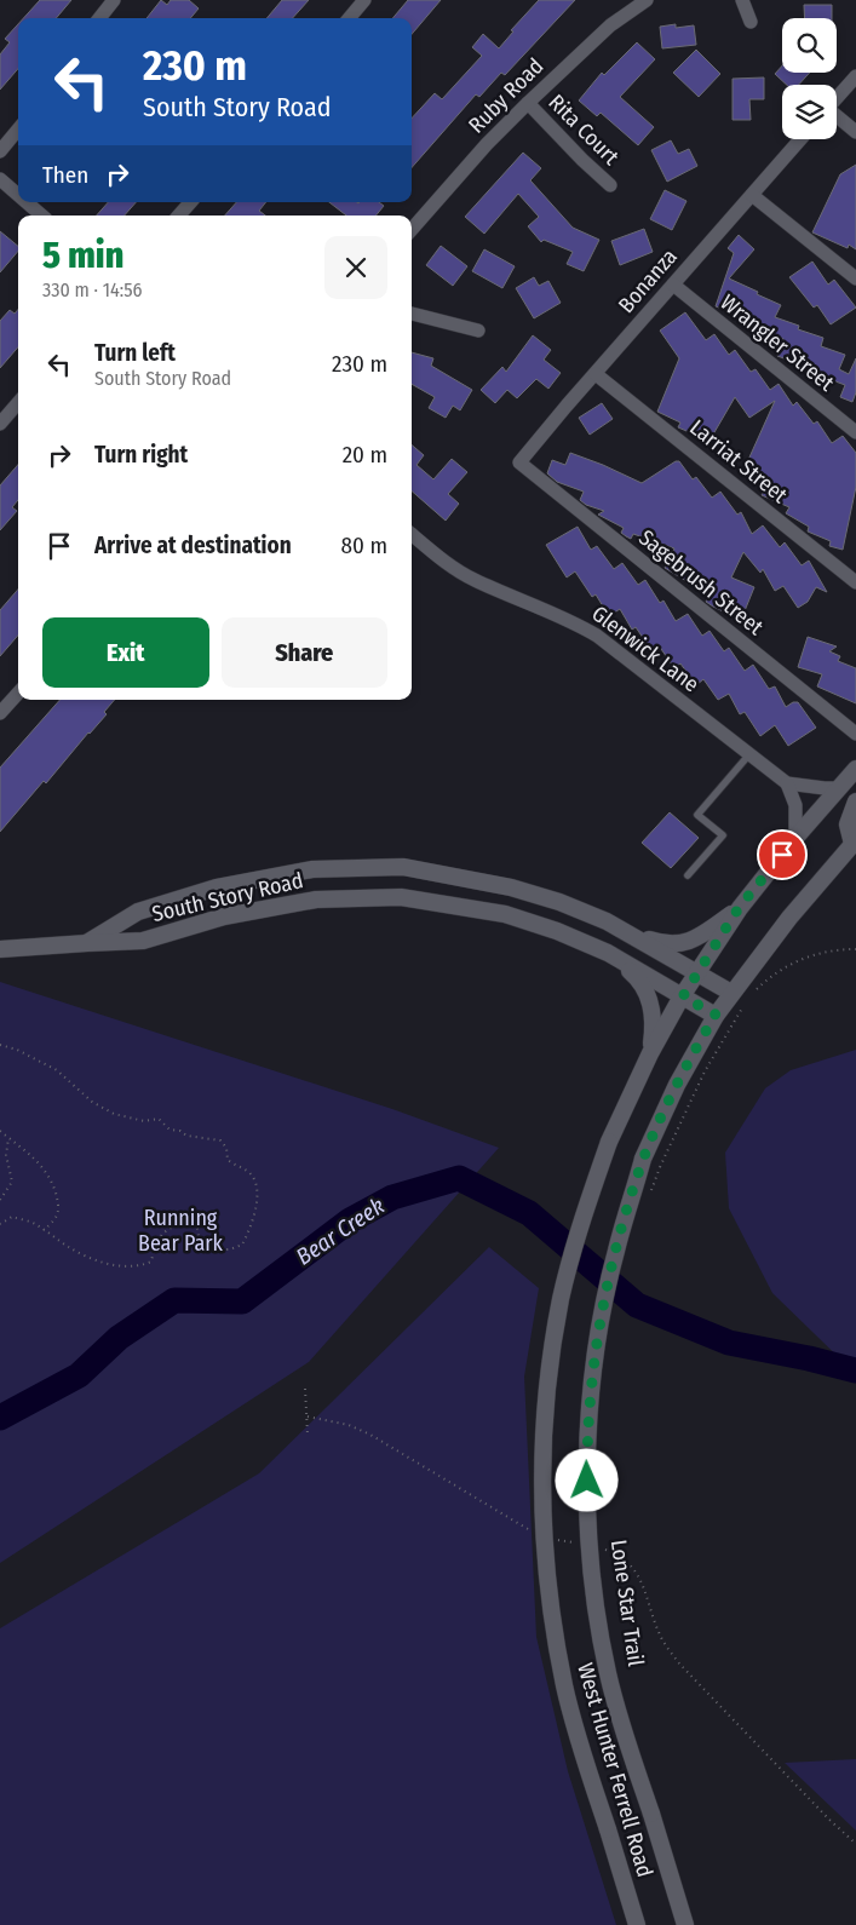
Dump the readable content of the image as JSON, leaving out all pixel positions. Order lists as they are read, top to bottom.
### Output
{
  "streets": {
    "main road": ["South Story Road", "West Hunter Ferrell Road"],
    "street": [
      "Ruby Road",
      "Rita Court",
      "Bonanza",
      "Wrangler Street",
      "Larriat Street",
      "Sagebrush Street",
      "Glenwick Lane"
    ]
  },
  "crossings": [
    ["Ruby Road", "Rita Court"],
    ["Bonanza", "Wrangler Street"],
    ["Bonanza", "Larriat Street"],
    ["Bonanza", "Sagebrush Street"],
    ["Glenwick Lane", "West Hunter Ferrell Road"],
    ["South Story Road", "West Hunter Ferrell Road"]
  ],
  "water": ["Bear Creek"],
  "parks": ["Running Bear Park"],
  "page": {
    "turn": ["230 m", "South Story Road"],
    "then": "Then",
    "heading": ["5 min", "330 m · 14:56"],
    "list": [
      {
        "name": "Turn left",
        "note": "South Story Road",
        "value": "230 m"
      },
      {
        "name": "Turn right",
        "value": "20 m"
      },
      {
        "name": "Arrive at destination",
        "value": "80 m"
      }
    ],
    "buttons": ["Exit", "Share"]
  }
}
